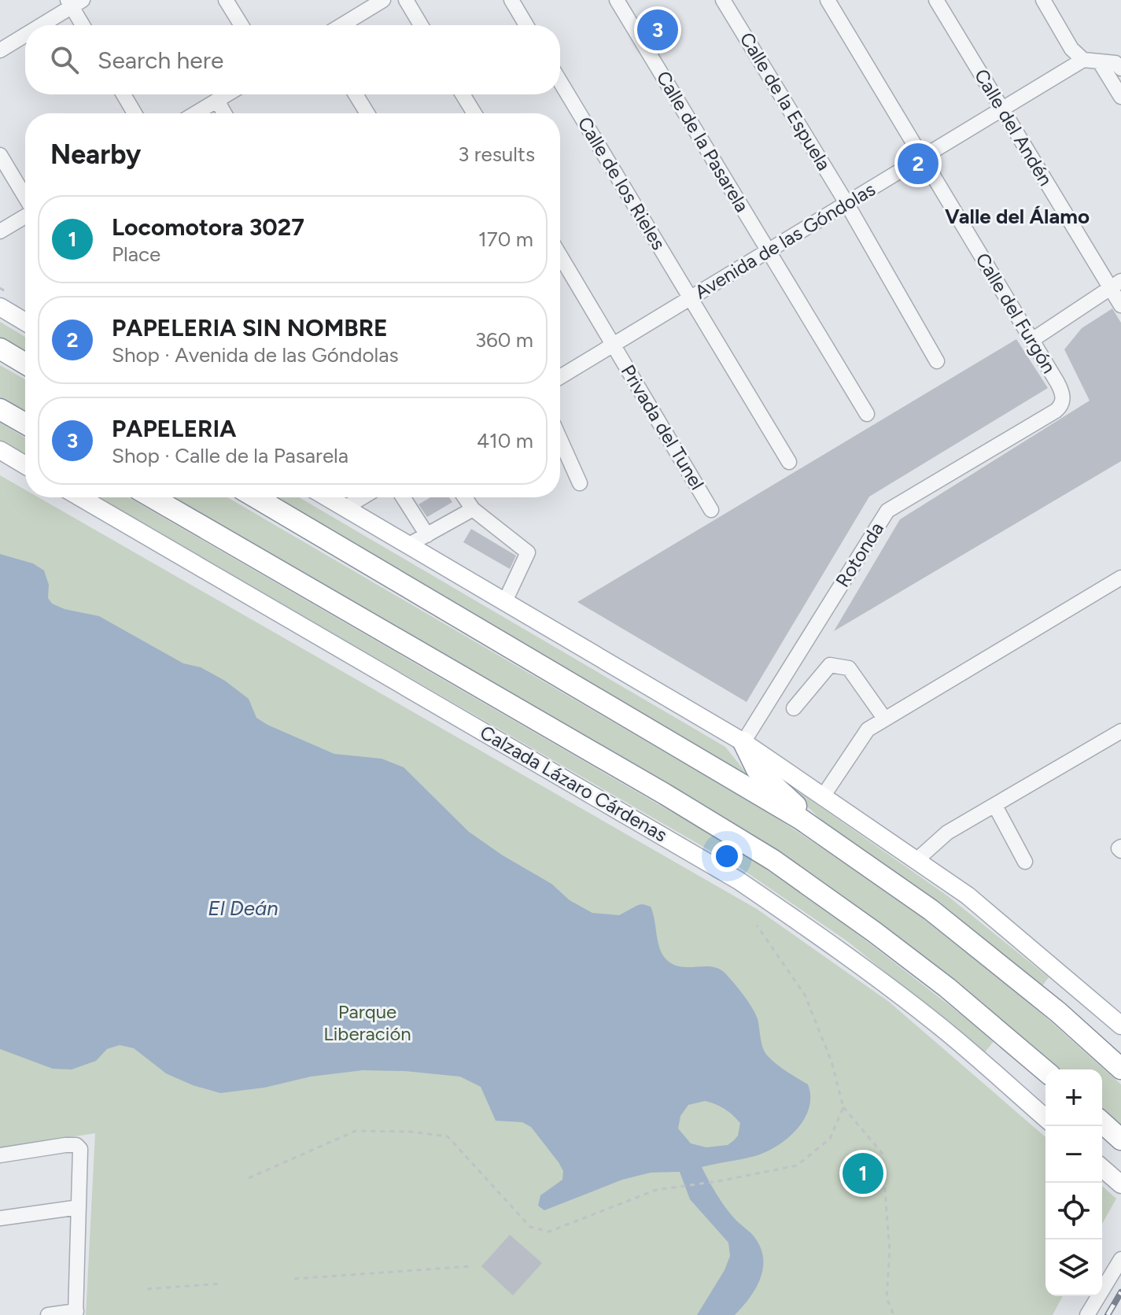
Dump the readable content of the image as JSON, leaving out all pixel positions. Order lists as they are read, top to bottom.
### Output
{
  "streets": {
    "highway": ["Calzada Lázaro Cárdenas"],
    "street": [
      "Calle de la Espuela",
      "Calle del Andén",
      "Calle de la Pasarela",
      "Calle de los Rieles",
      "Avenida de las Góndolas",
      "Calle del Furgón",
      "Privada del Tunel",
      "Rotonda"
    ]
  },
  "crossings": [
    ["Calle de la Espuela", "Avenida de las Góndolas"],
    ["Calle del Andén", "Avenida de las Góndolas"],
    ["Calle de la Pasarela", "Avenida de las Góndolas"],
    ["Calle de los Rieles", "Avenida de las Góndolas"],
    ["Avenida de las Góndolas", "Calle del Furgón"],
    ["Avenida de las Góndolas", "Privada del Tunel"],
    ["Calle del Furgón", "Rotonda"]
  ],
  "districts": ["Valle del Álamo"],
  "water": ["El Deán"],
  "parks": ["Parque Liberación"],
  "page": {
    "pins": ["3", "2", "1"],
    "search": "Search here",
    "heading": ["Nearby", "3 results"],
    "list": [
      {
        "mark": "1",
        "name": "Locomotora 3027",
        "note": "Place",
        "value": "170 m"
      },
      {
        "mark": "2",
        "name": "PAPELERIA SIN NOMBRE",
        "note": "Shop · Avenida de las Góndolas",
        "value": "360 m"
      },
      {
        "mark": "3",
        "name": "PAPELERIA",
        "note": "Shop · Calle de la Pasarela",
        "value": "410 m"
      }
    ],
    "map_buttons": ["+", "−"]
  }
}
